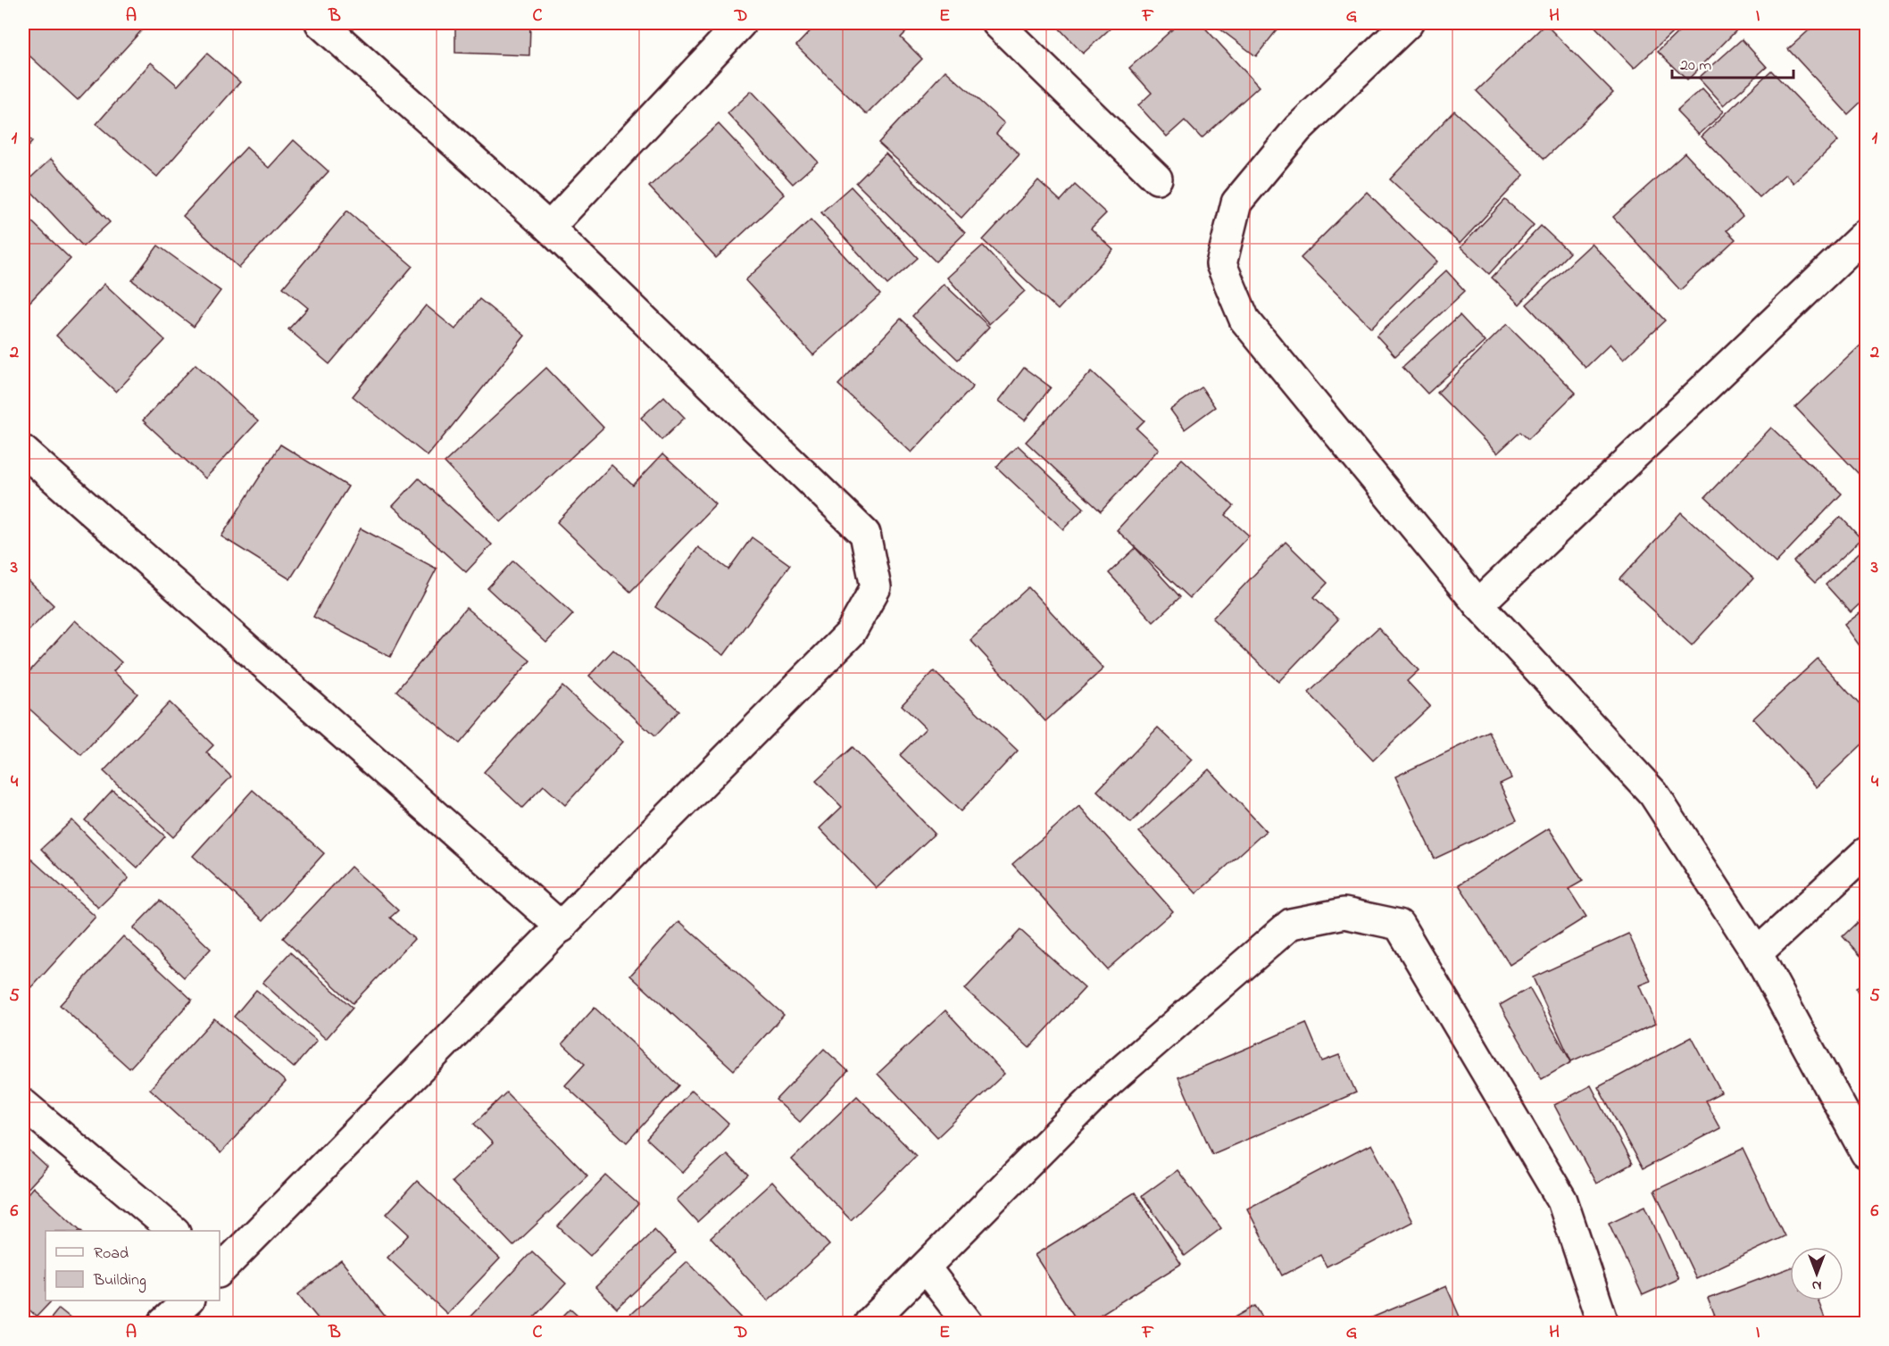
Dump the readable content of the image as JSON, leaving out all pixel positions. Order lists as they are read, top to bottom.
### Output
{
  "legend": ["Road", "Building"],
  "scale_bar": "20 m",
  "north": "bottom",
  "grid": {
    "columns": [
      "A",
      "B",
      "C",
      "D",
      "E",
      "F",
      "G",
      "H",
      "I"
    ],
    "rows": [
      "1",
      "2",
      "3",
      "4",
      "5",
      "6"
    ]
  }
}
